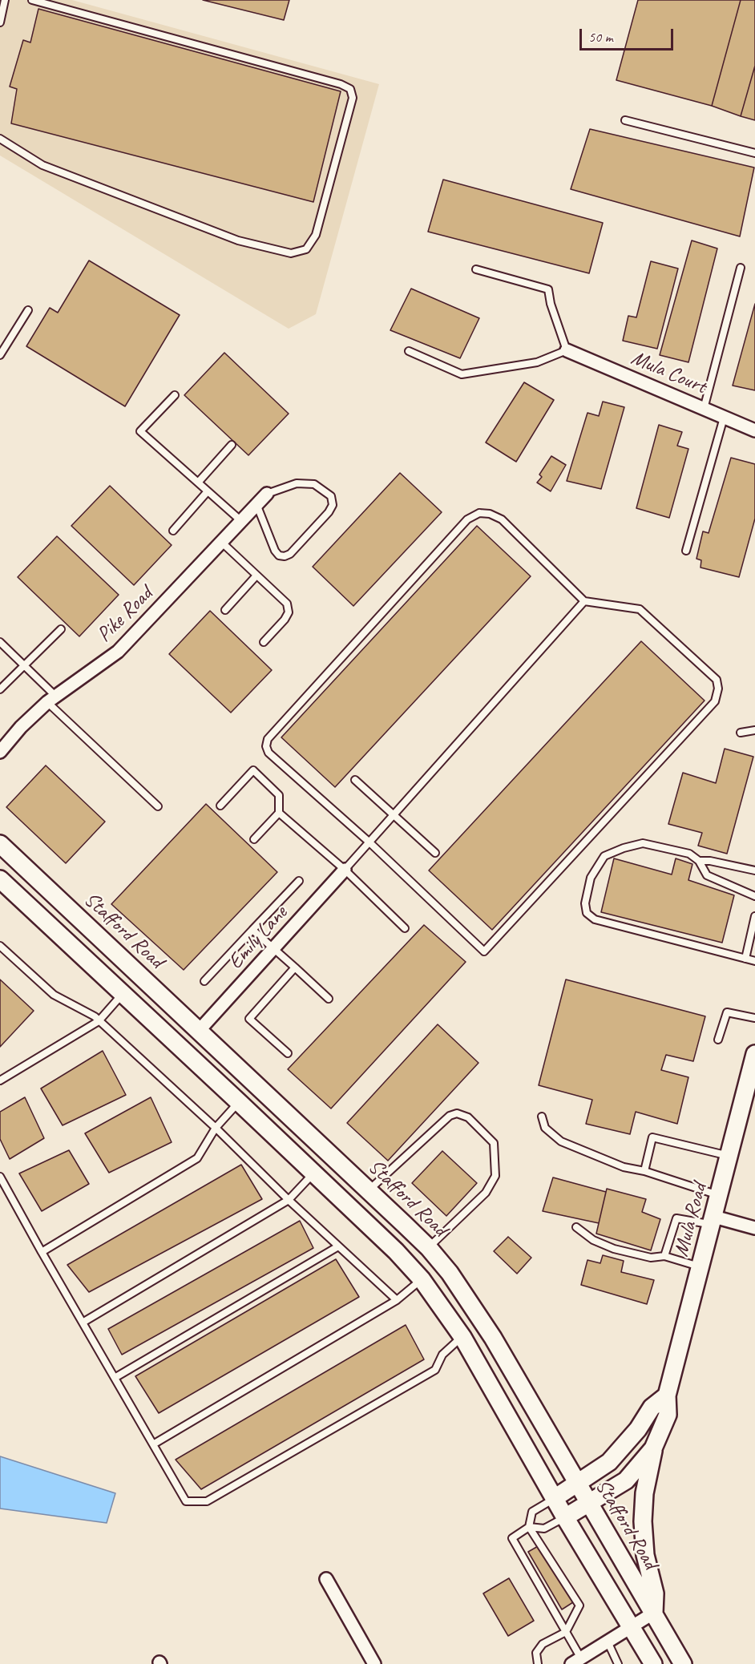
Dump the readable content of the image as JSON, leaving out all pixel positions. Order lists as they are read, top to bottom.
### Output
{
  "streets": {
    "main road": ["Stafford Road", "Mula Road"],
    "street": ["Mula Court", "Pike Road", "Emily Lane"]
  },
  "crossings": [
    ["Stafford Road", "Emily Lane"],
    ["Stafford Road", "Mula Road"]
  ],
  "scale_bar": "50 m"
}
